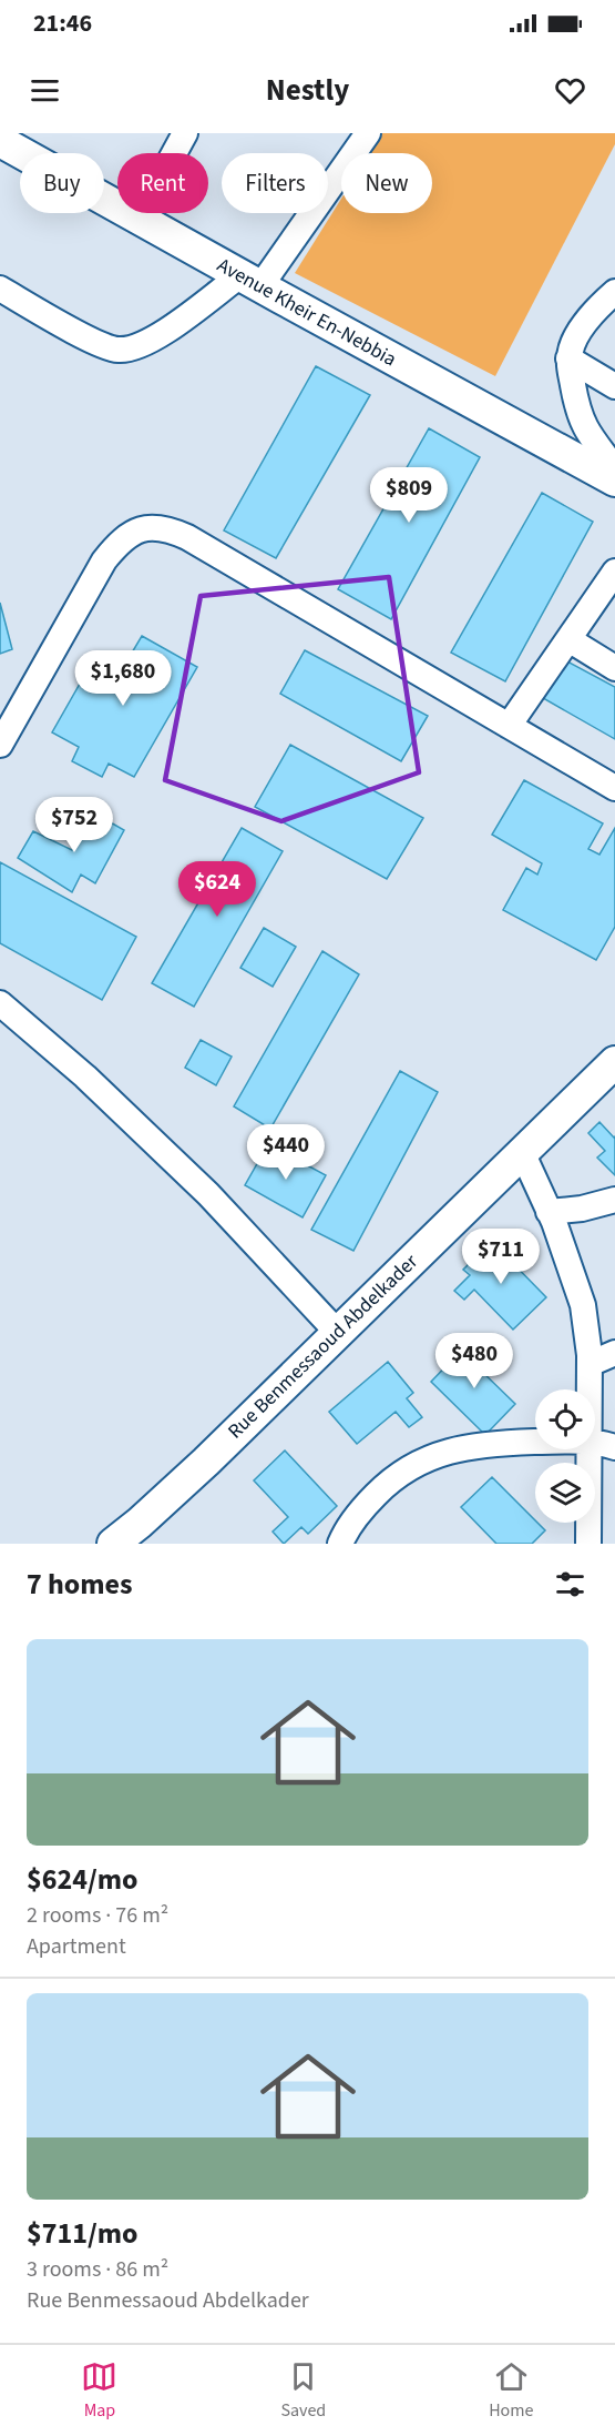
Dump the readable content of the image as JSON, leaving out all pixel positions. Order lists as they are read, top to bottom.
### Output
{
  "streets": {
    "main road": ["Avenue Kheir En-Nebbia", "Rue Benmessaoud Abdelkader"]
  },
  "page": {
    "status": "21:46",
    "header": "Nestly",
    "chip": [
      "Buy",
      "Rent",
      "Filters",
      "New"
    ],
    "price": [
      "$809",
      "$1,680",
      "$752",
      "$624",
      "$440",
      "$711",
      "$480"
    ],
    "heading": "7 homes",
    "list": [
      {
        "name": "$624/mo",
        "note": "2 rooms · 76 m² · Apartment"
      },
      {
        "name": "$711/mo",
        "note": "3 rooms · 86 m² · Rue Benmessaoud Abdelkader"
      }
    ],
    "tabs": ["Map", "Saved", "Home"]
  }
}
